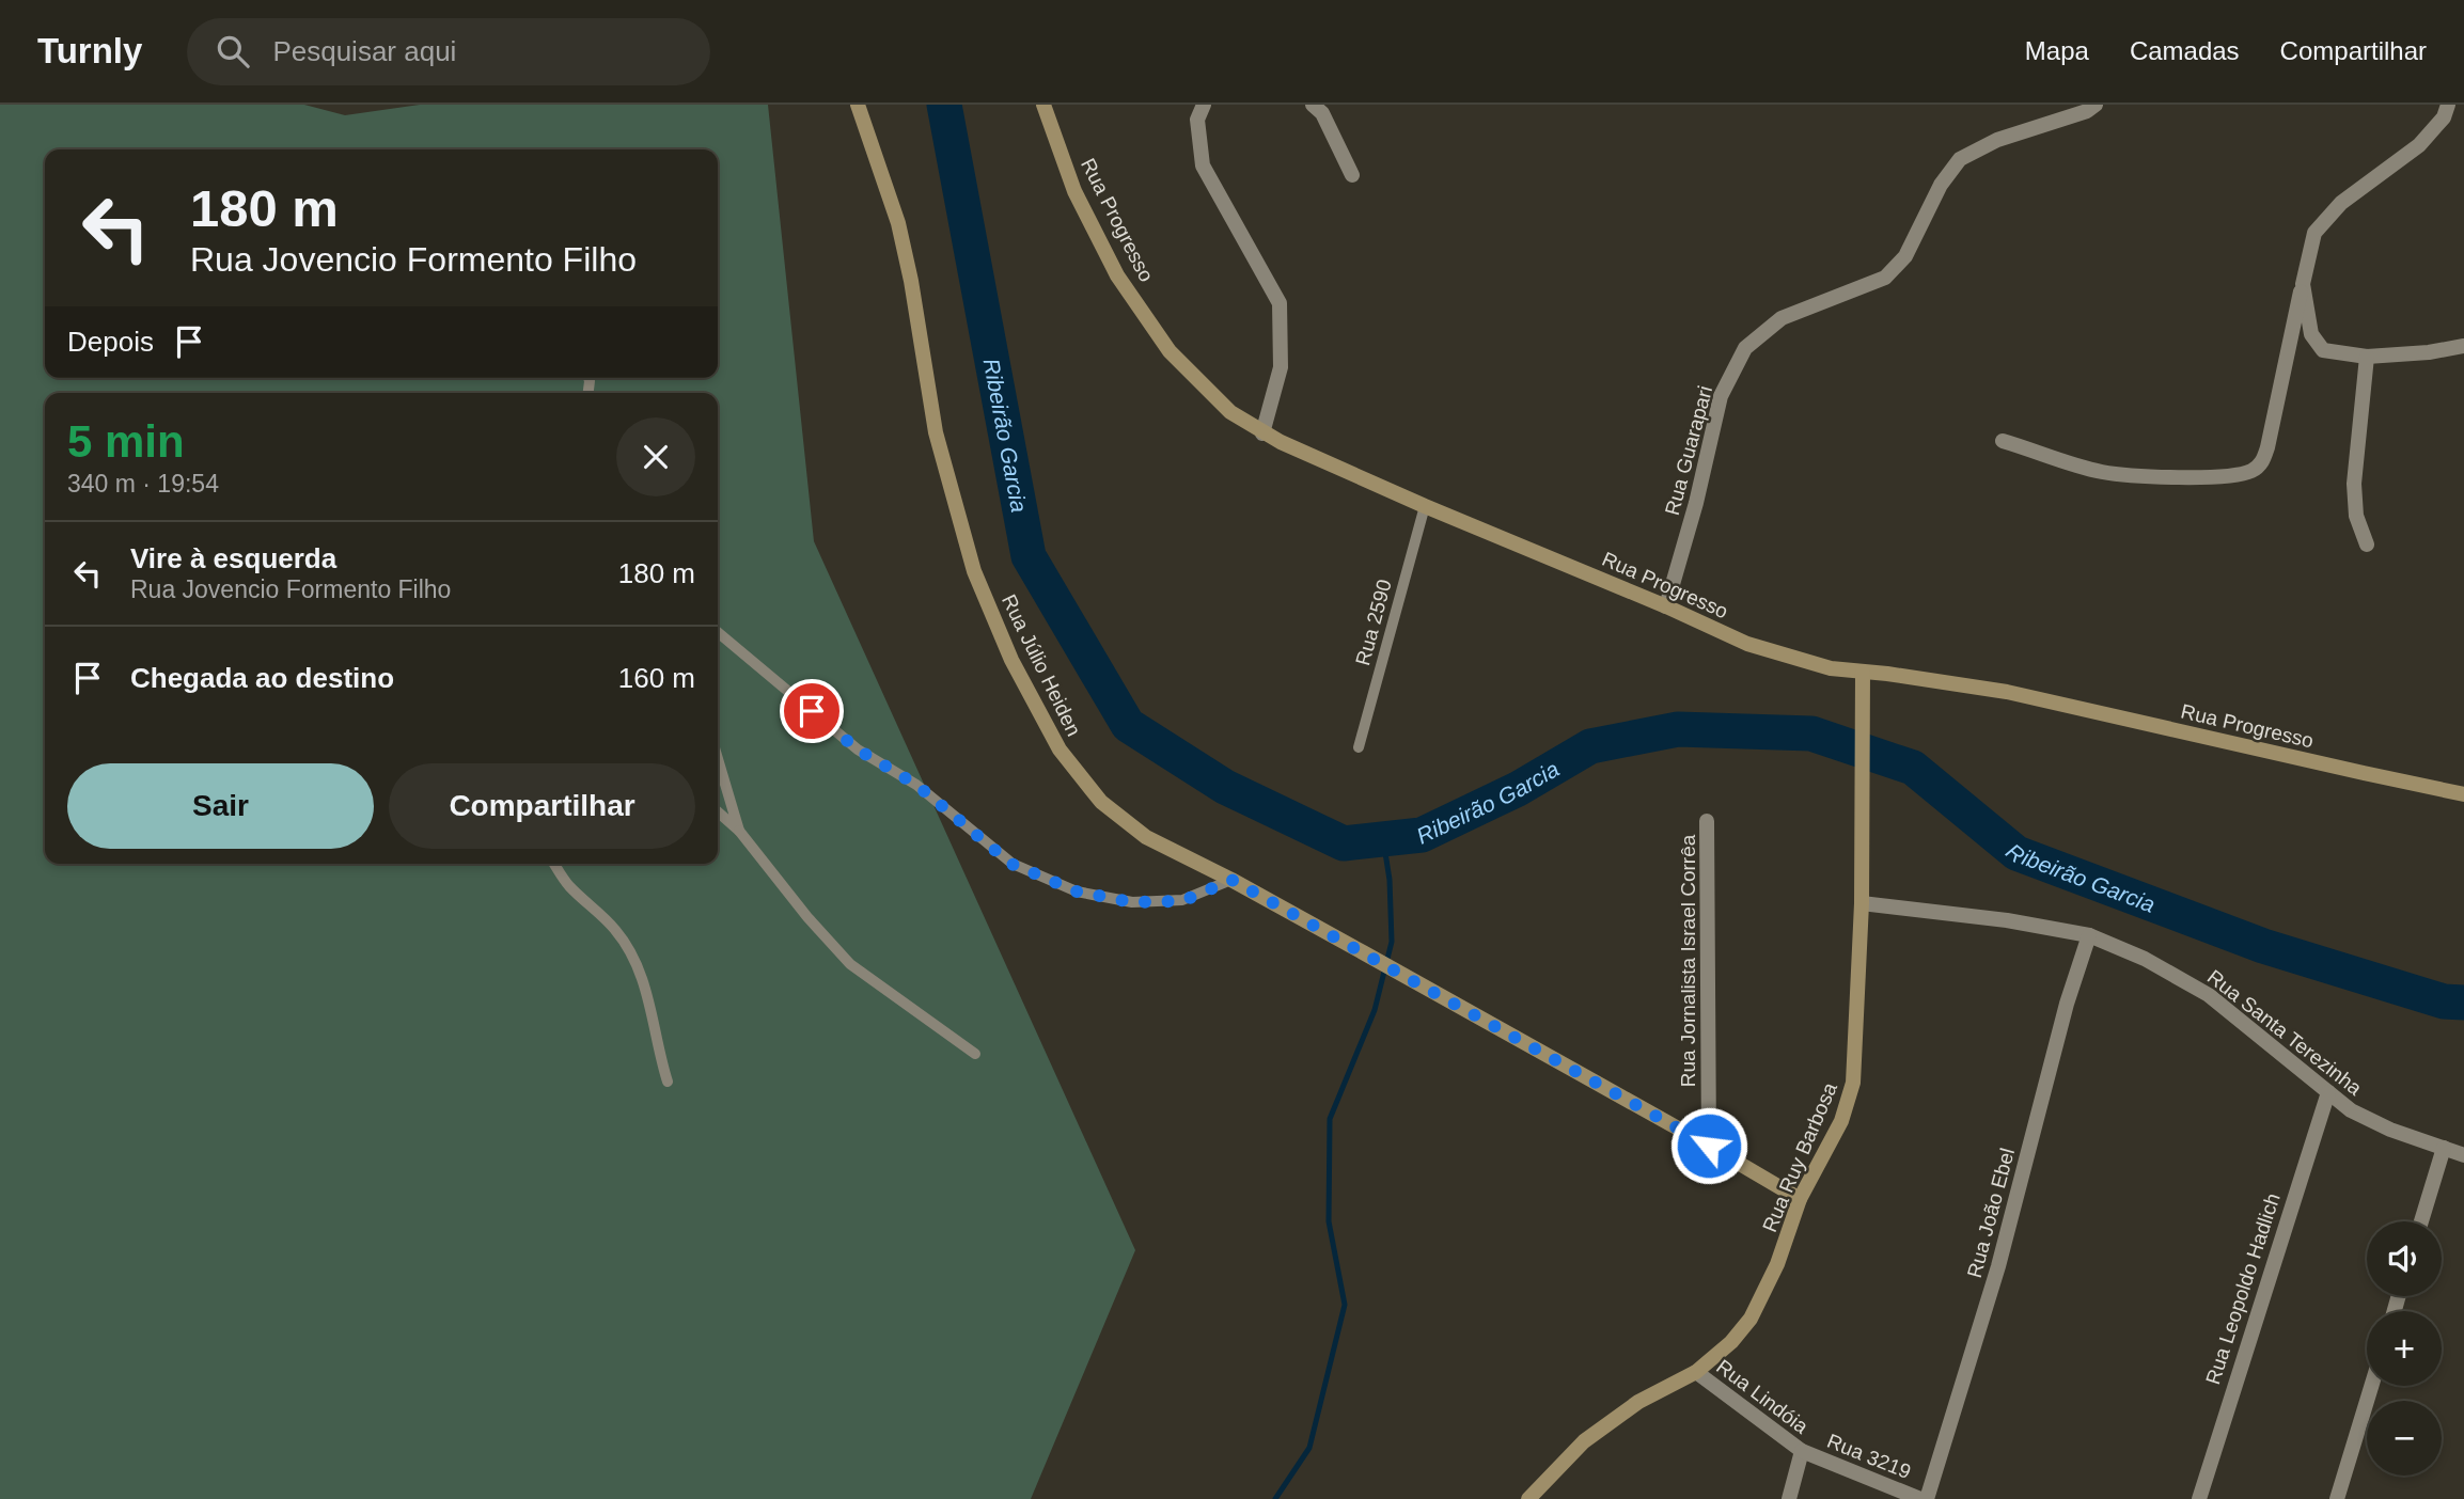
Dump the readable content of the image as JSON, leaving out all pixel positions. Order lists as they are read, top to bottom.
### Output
{
  "streets": {
    "street": [
      "Rua Progresso",
      "Rua Guarapari",
      "Rua Júlio Heiden",
      "Rua Jornalista Israel Corrêa",
      "Rua Santa Terezinha",
      "Rua Ruy Barbosa",
      "Rua João Ebel",
      "Rua Leopoldo Hadlich",
      "Rua Lindóia",
      "Rua 3219"
    ],
    "lane": ["Rua 2590"]
  },
  "crossings": [
    ["Rua Progresso", "Rua Guarapari"],
    ["Rua Progresso", "Rua 2590"],
    ["Rua Progresso", "Rua Ruy Barbosa"],
    ["Rua Júlio Heiden", "Rua Jornalista Israel Corrêa"],
    ["Rua Júlio Heiden", "Rua Ruy Barbosa"],
    ["Rua Santa Terezinha", "Rua Ruy Barbosa"],
    ["Rua Santa Terezinha", "Rua João Ebel"],
    ["Rua Santa Terezinha", "Rua Leopoldo Hadlich"],
    ["Rua Ruy Barbosa", "Rua Lindóia"],
    ["Rua Lindóia", "Rua 3219"]
  ],
  "water": ["Ribeirão Garcia"],
  "page": {
    "header": "Turnly",
    "search": "Pesquisar aqui",
    "nav": ["Mapa", "Camadas", "Compartilhar"],
    "turn": ["180 m", "Rua Jovencio Formento Filho"],
    "then": "Depois",
    "heading": ["5 min", "340 m · 19:54"],
    "list": [
      {
        "name": "Vire à esquerda",
        "note": "Rua Jovencio Formento Filho",
        "value": "180 m"
      },
      {
        "name": "Chegada ao destino",
        "value": "160 m"
      }
    ],
    "buttons": ["Sair", "Compartilhar"],
    "map_buttons": ["+", "−"]
  }
}
